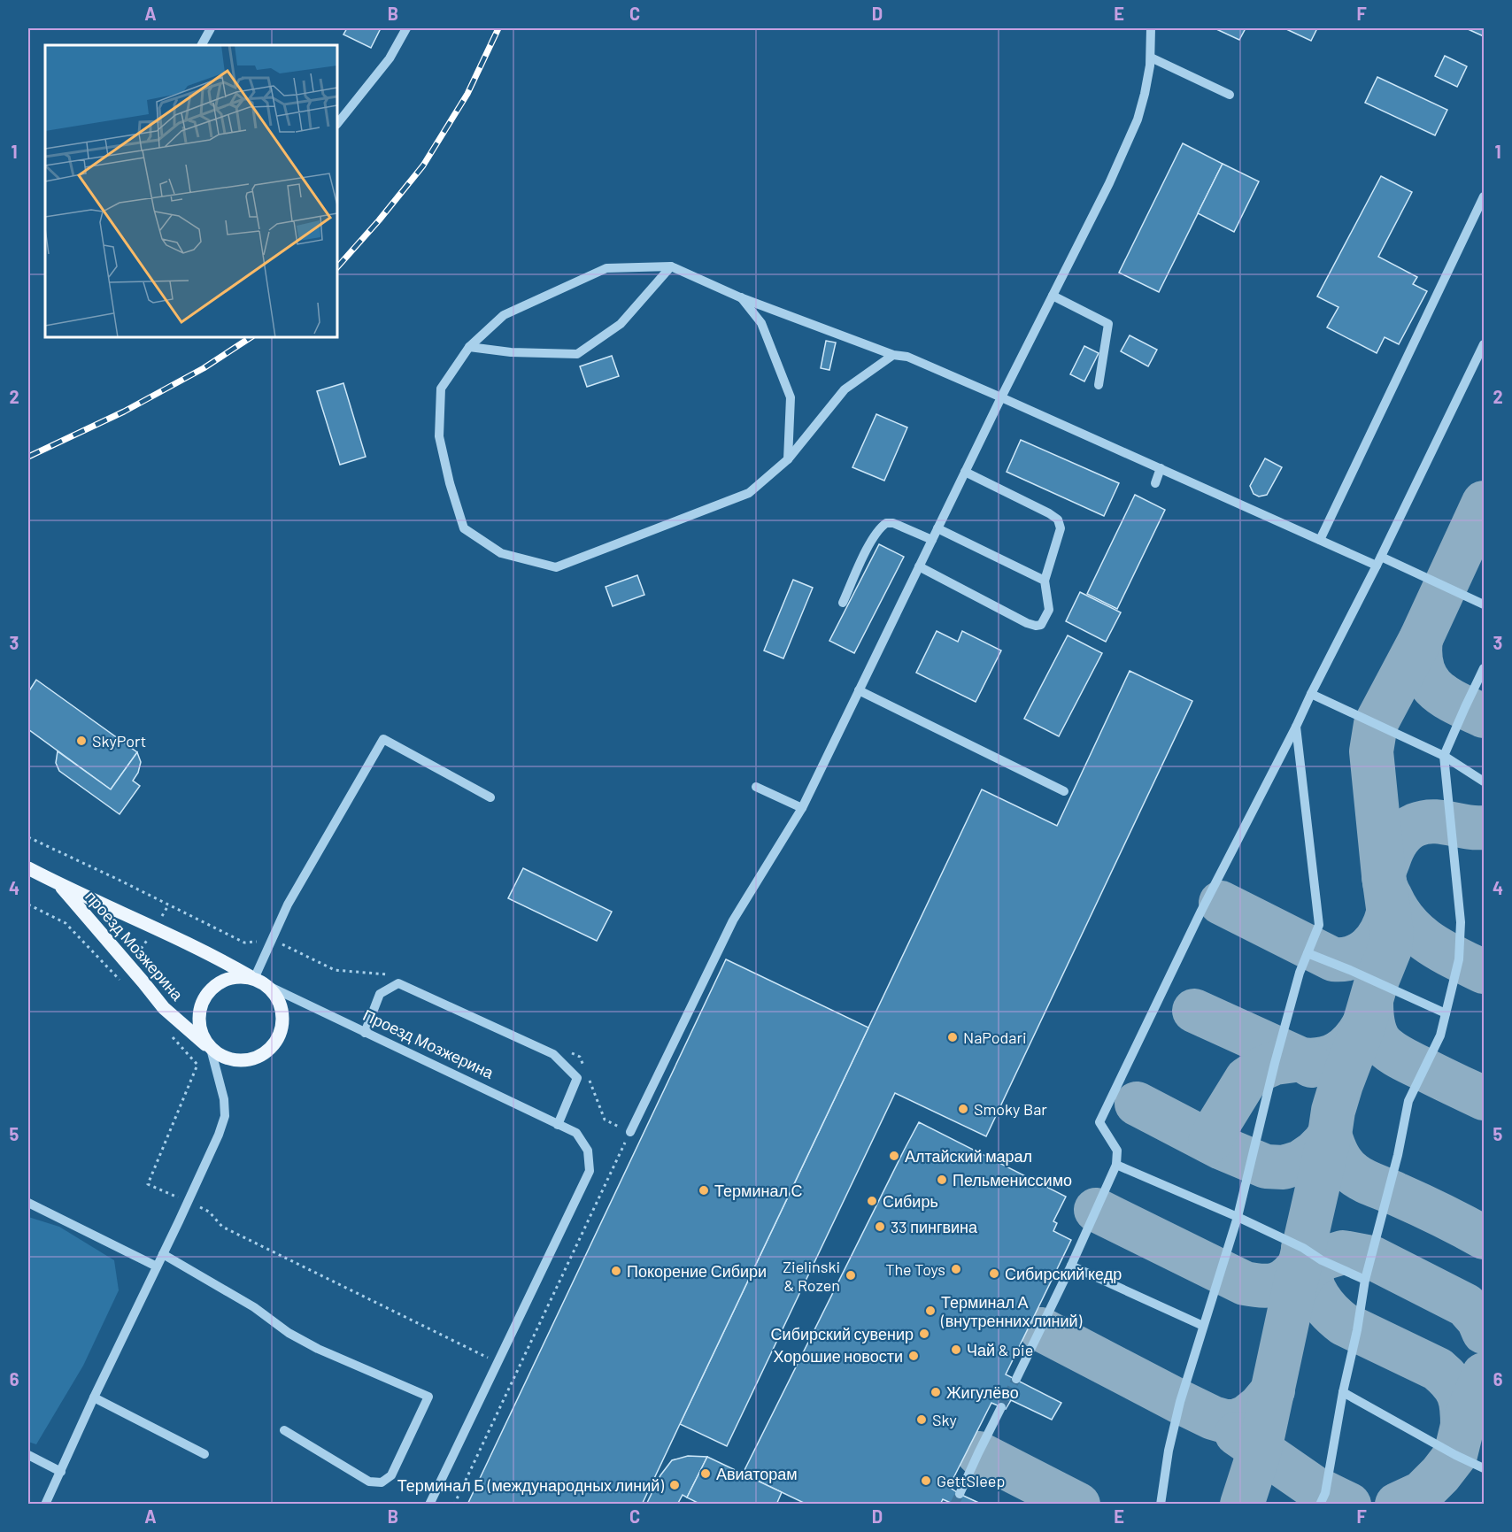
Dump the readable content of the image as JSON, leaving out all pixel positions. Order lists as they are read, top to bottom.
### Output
{
  "streets": {
    "main road": ["проезд Мозжерина", "Проезд Мозжерина"]
  },
  "crossings": [
    ["проезд Мозжерина", "Проезд Мозжерина"]
  ],
  "places": [
    "SkyPort",
    "NaPodari",
    "Smoky Bar",
    "Алтайский марал",
    "Пельмениссимо",
    "Терминал С",
    "Сибирь",
    "33 пингвина",
    "The Toys",
    "Покорение Сибири",
    "Сибирский кедр",
    "Zielinski & Rozen",
    "Терминал А (внутренних линий)",
    "Сибирский сувенир",
    "Чай & pie",
    "Хорошие новости",
    "Жигулёво",
    "Sky",
    "Авиаторам",
    "GettSleep",
    "Терминал Б (международных линий)"
  ],
  "grid": {
    "columns": [
      "A",
      "B",
      "C",
      "D",
      "E",
      "F"
    ],
    "rows": [
      "1",
      "2",
      "3",
      "4",
      "5",
      "6"
    ]
  }
}
